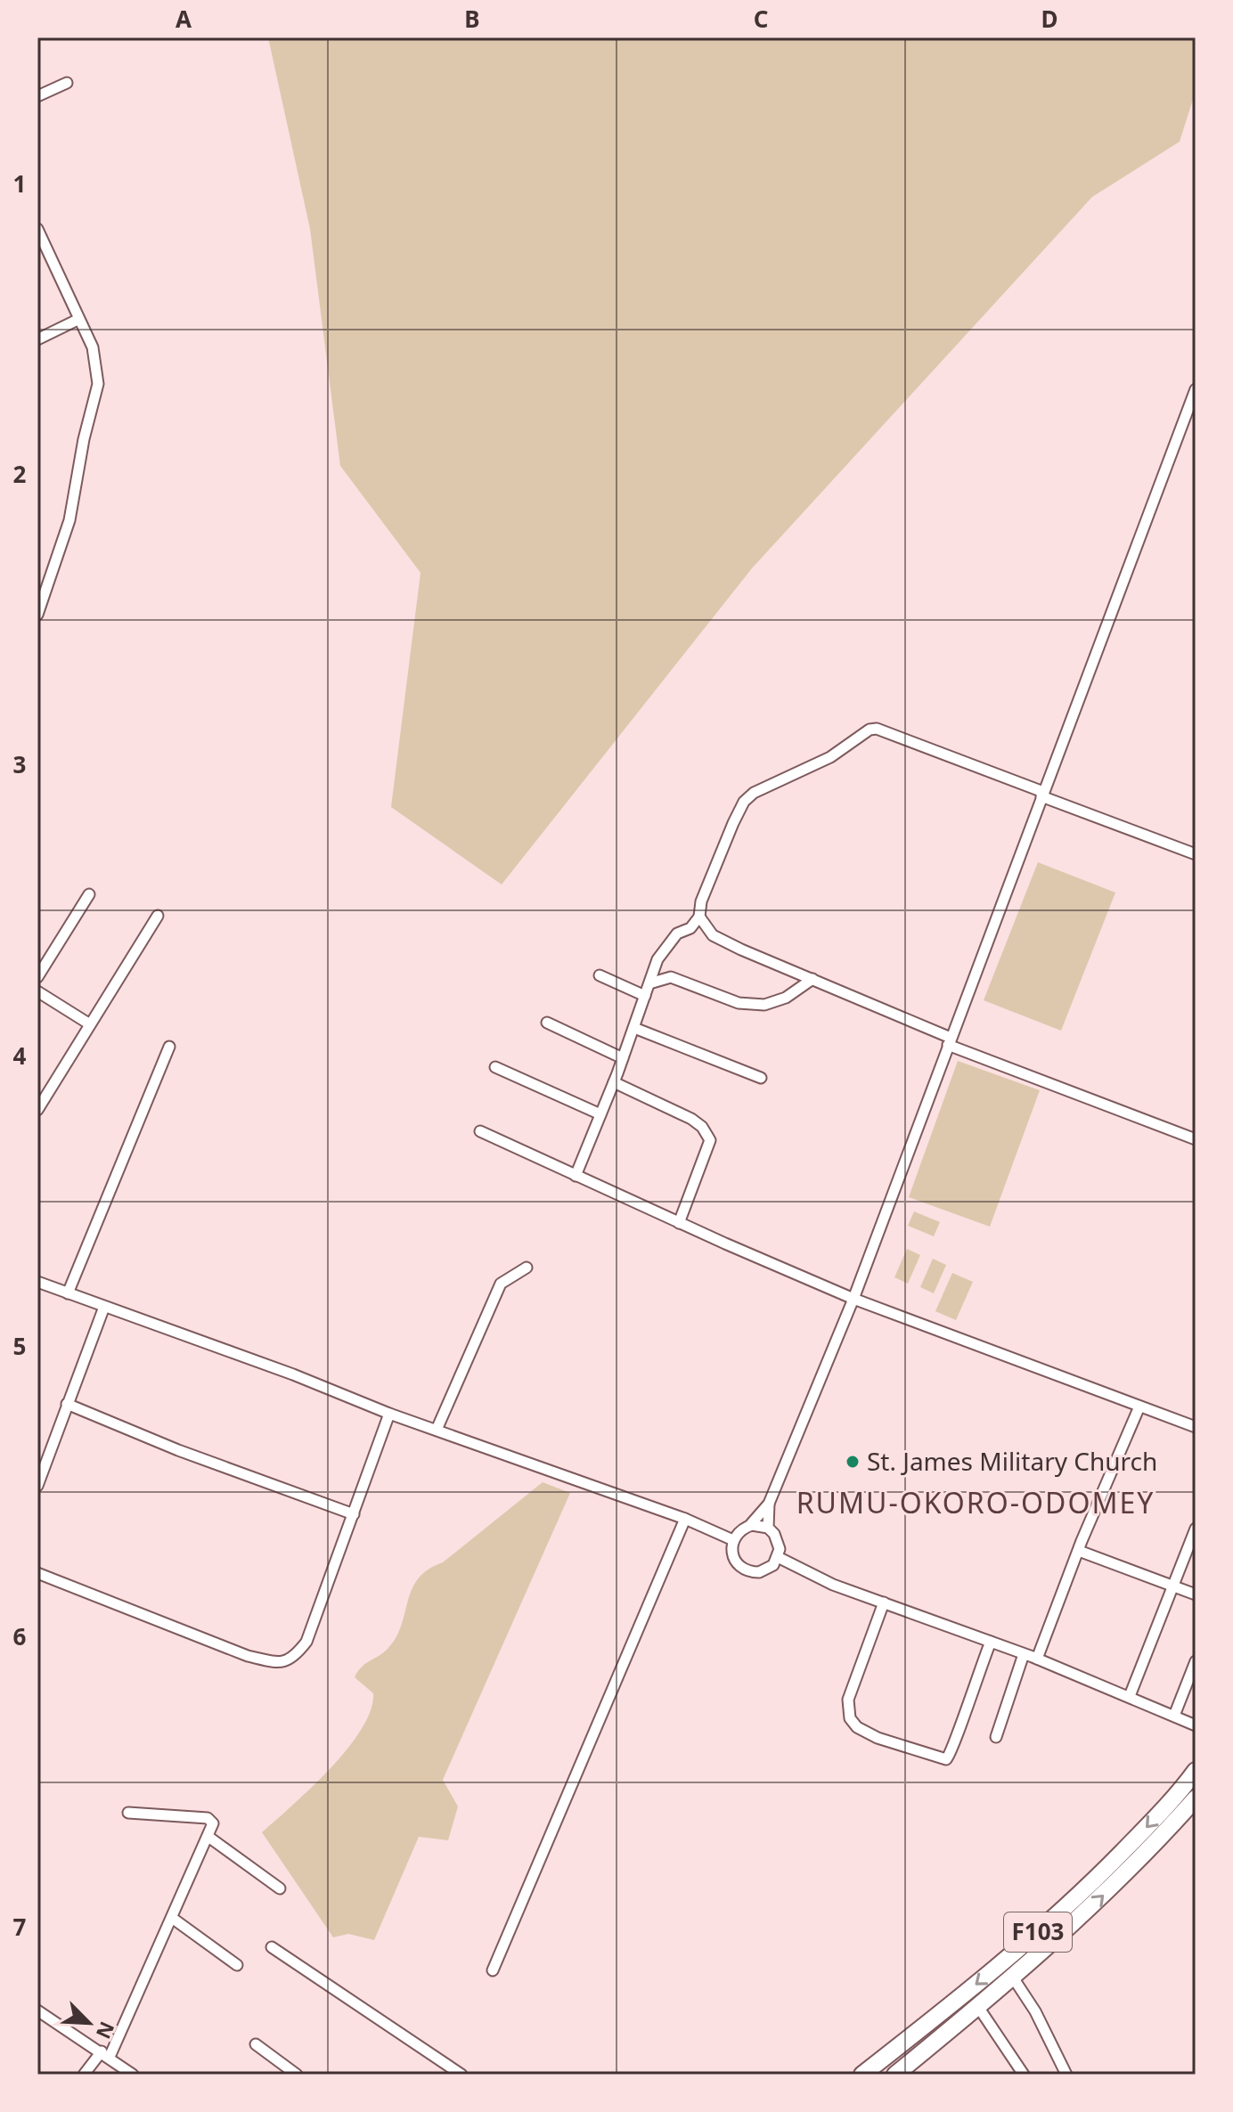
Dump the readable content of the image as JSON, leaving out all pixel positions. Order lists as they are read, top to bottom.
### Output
{
  "streets": {
    "main road": ["F103"]
  },
  "districts": ["RUMU-OKORO-ODOMEY"],
  "places": ["St. James Military Church"],
  "north": "bottom right",
  "grid": {
    "columns": [
      "A",
      "B",
      "C",
      "D"
    ],
    "rows": [
      "1",
      "2",
      "3",
      "4",
      "5",
      "6",
      "7"
    ]
  }
}
